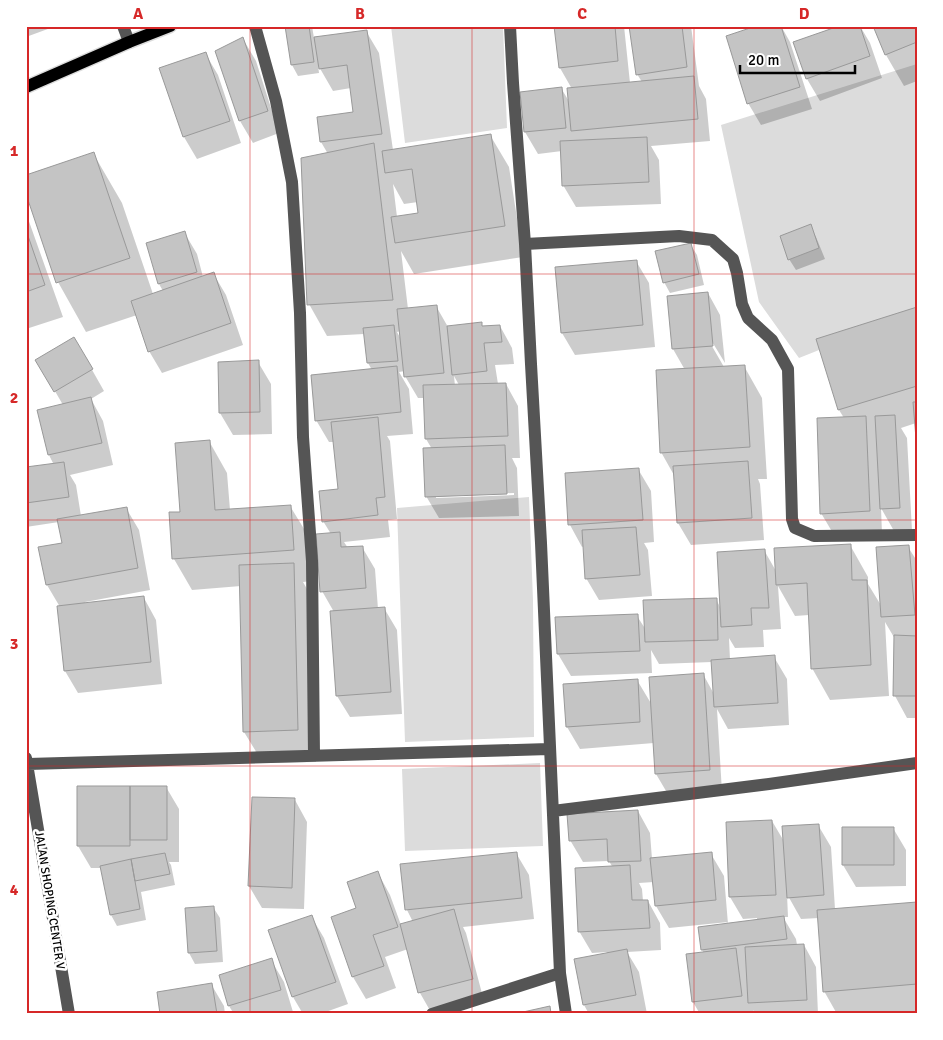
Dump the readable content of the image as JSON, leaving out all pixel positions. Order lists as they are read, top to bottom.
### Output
{
  "streets": {
    "street": ["JALAN SHOPING CENTER V"]
  },
  "scale_bar": "20 m",
  "grid": {
    "columns": [
      "A",
      "B",
      "C",
      "D"
    ],
    "rows": [
      "1",
      "2",
      "3",
      "4"
    ]
  }
}
